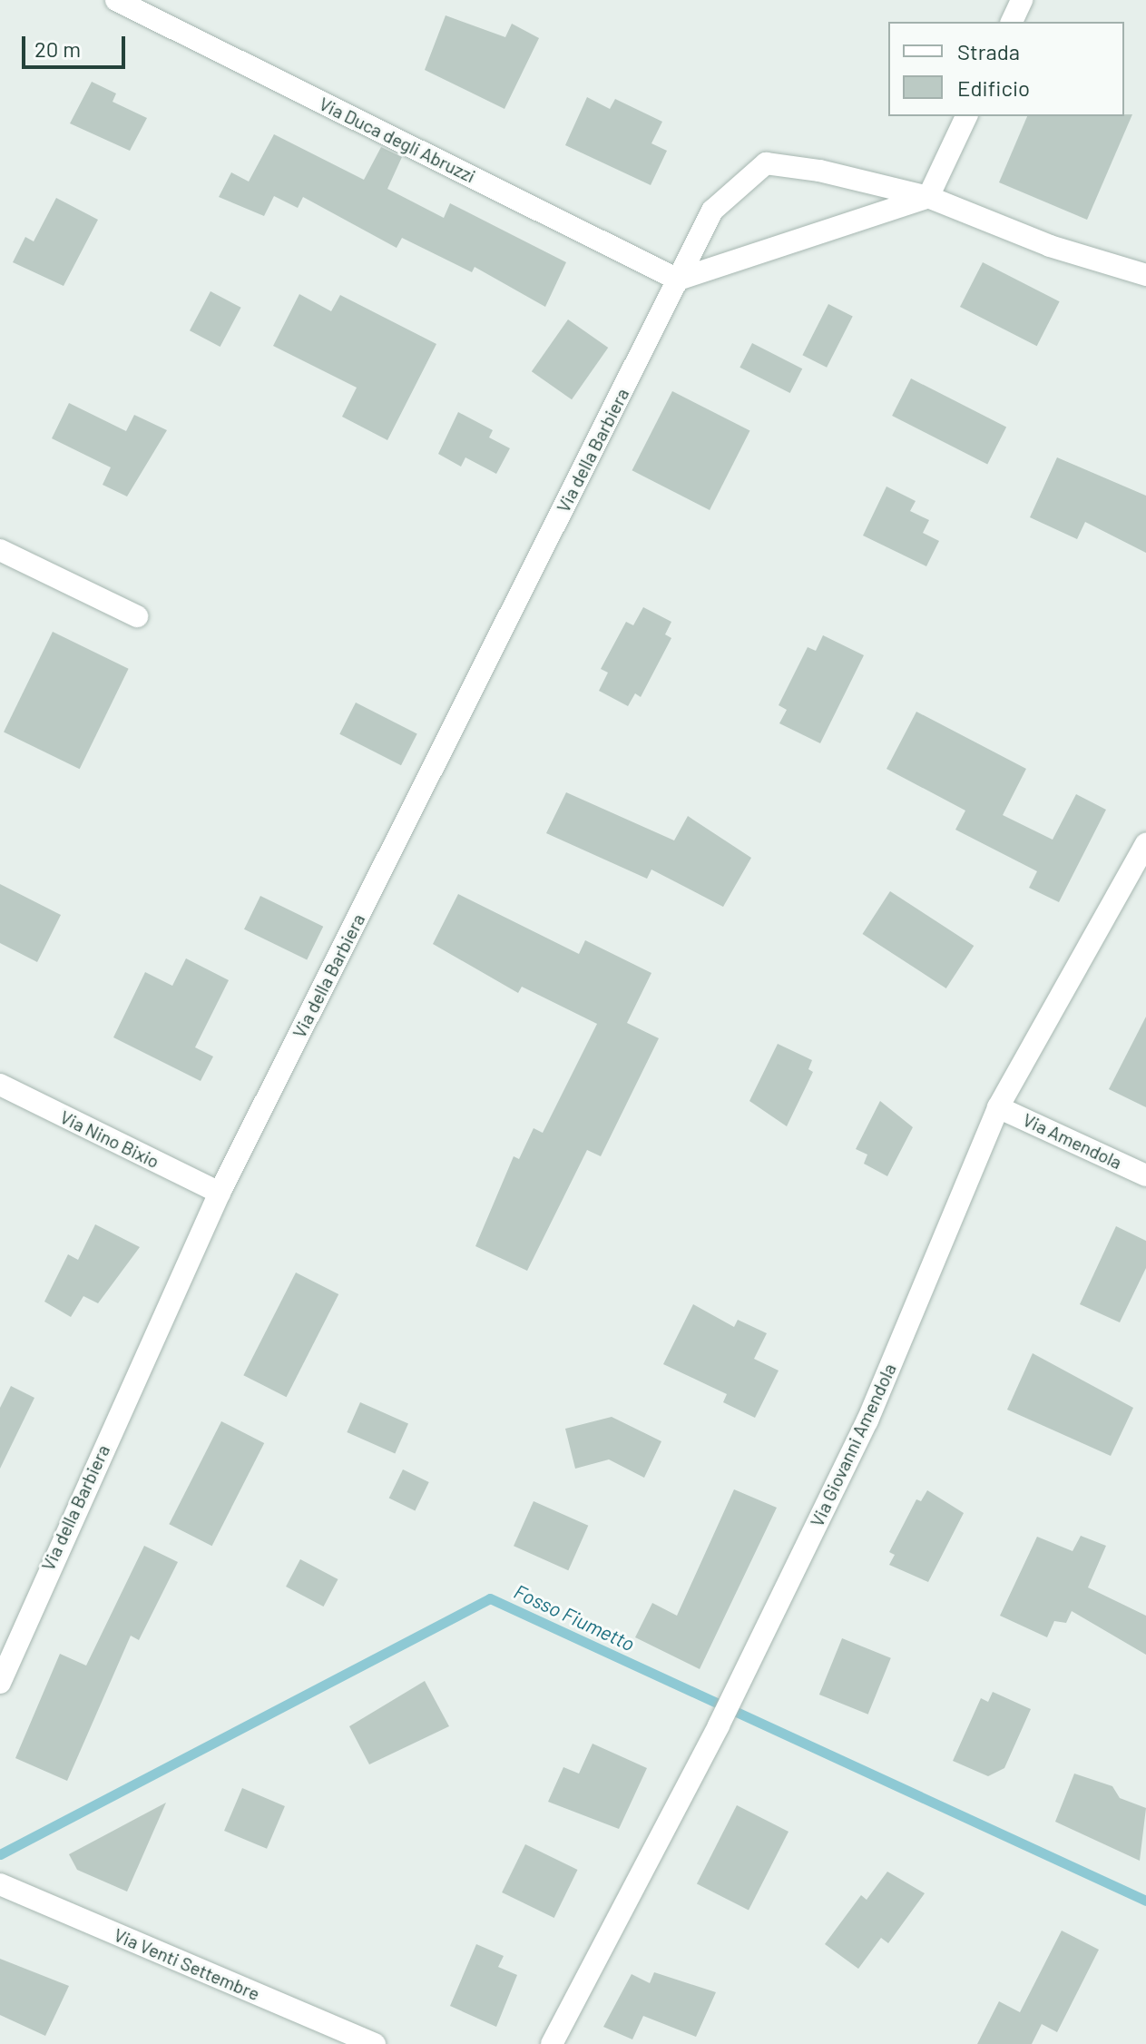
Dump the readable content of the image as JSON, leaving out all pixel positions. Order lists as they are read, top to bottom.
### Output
{
  "streets": {
    "street": [
      "Via Duca degli Abruzzi",
      "Via della Barbiera",
      "Via Nino Bixio",
      "Via Amendola",
      "Via Giovanni Amendola",
      "Via Venti Settembre"
    ]
  },
  "crossings": [
    ["Via Duca degli Abruzzi", "Via della Barbiera"],
    ["Via della Barbiera", "Via Nino Bixio"],
    ["Via Amendola", "Via Giovanni Amendola"]
  ],
  "water": ["Fosso Fiumetto"],
  "legend": ["Strada", "Edificio"],
  "scale_bar": "20 m"
}
